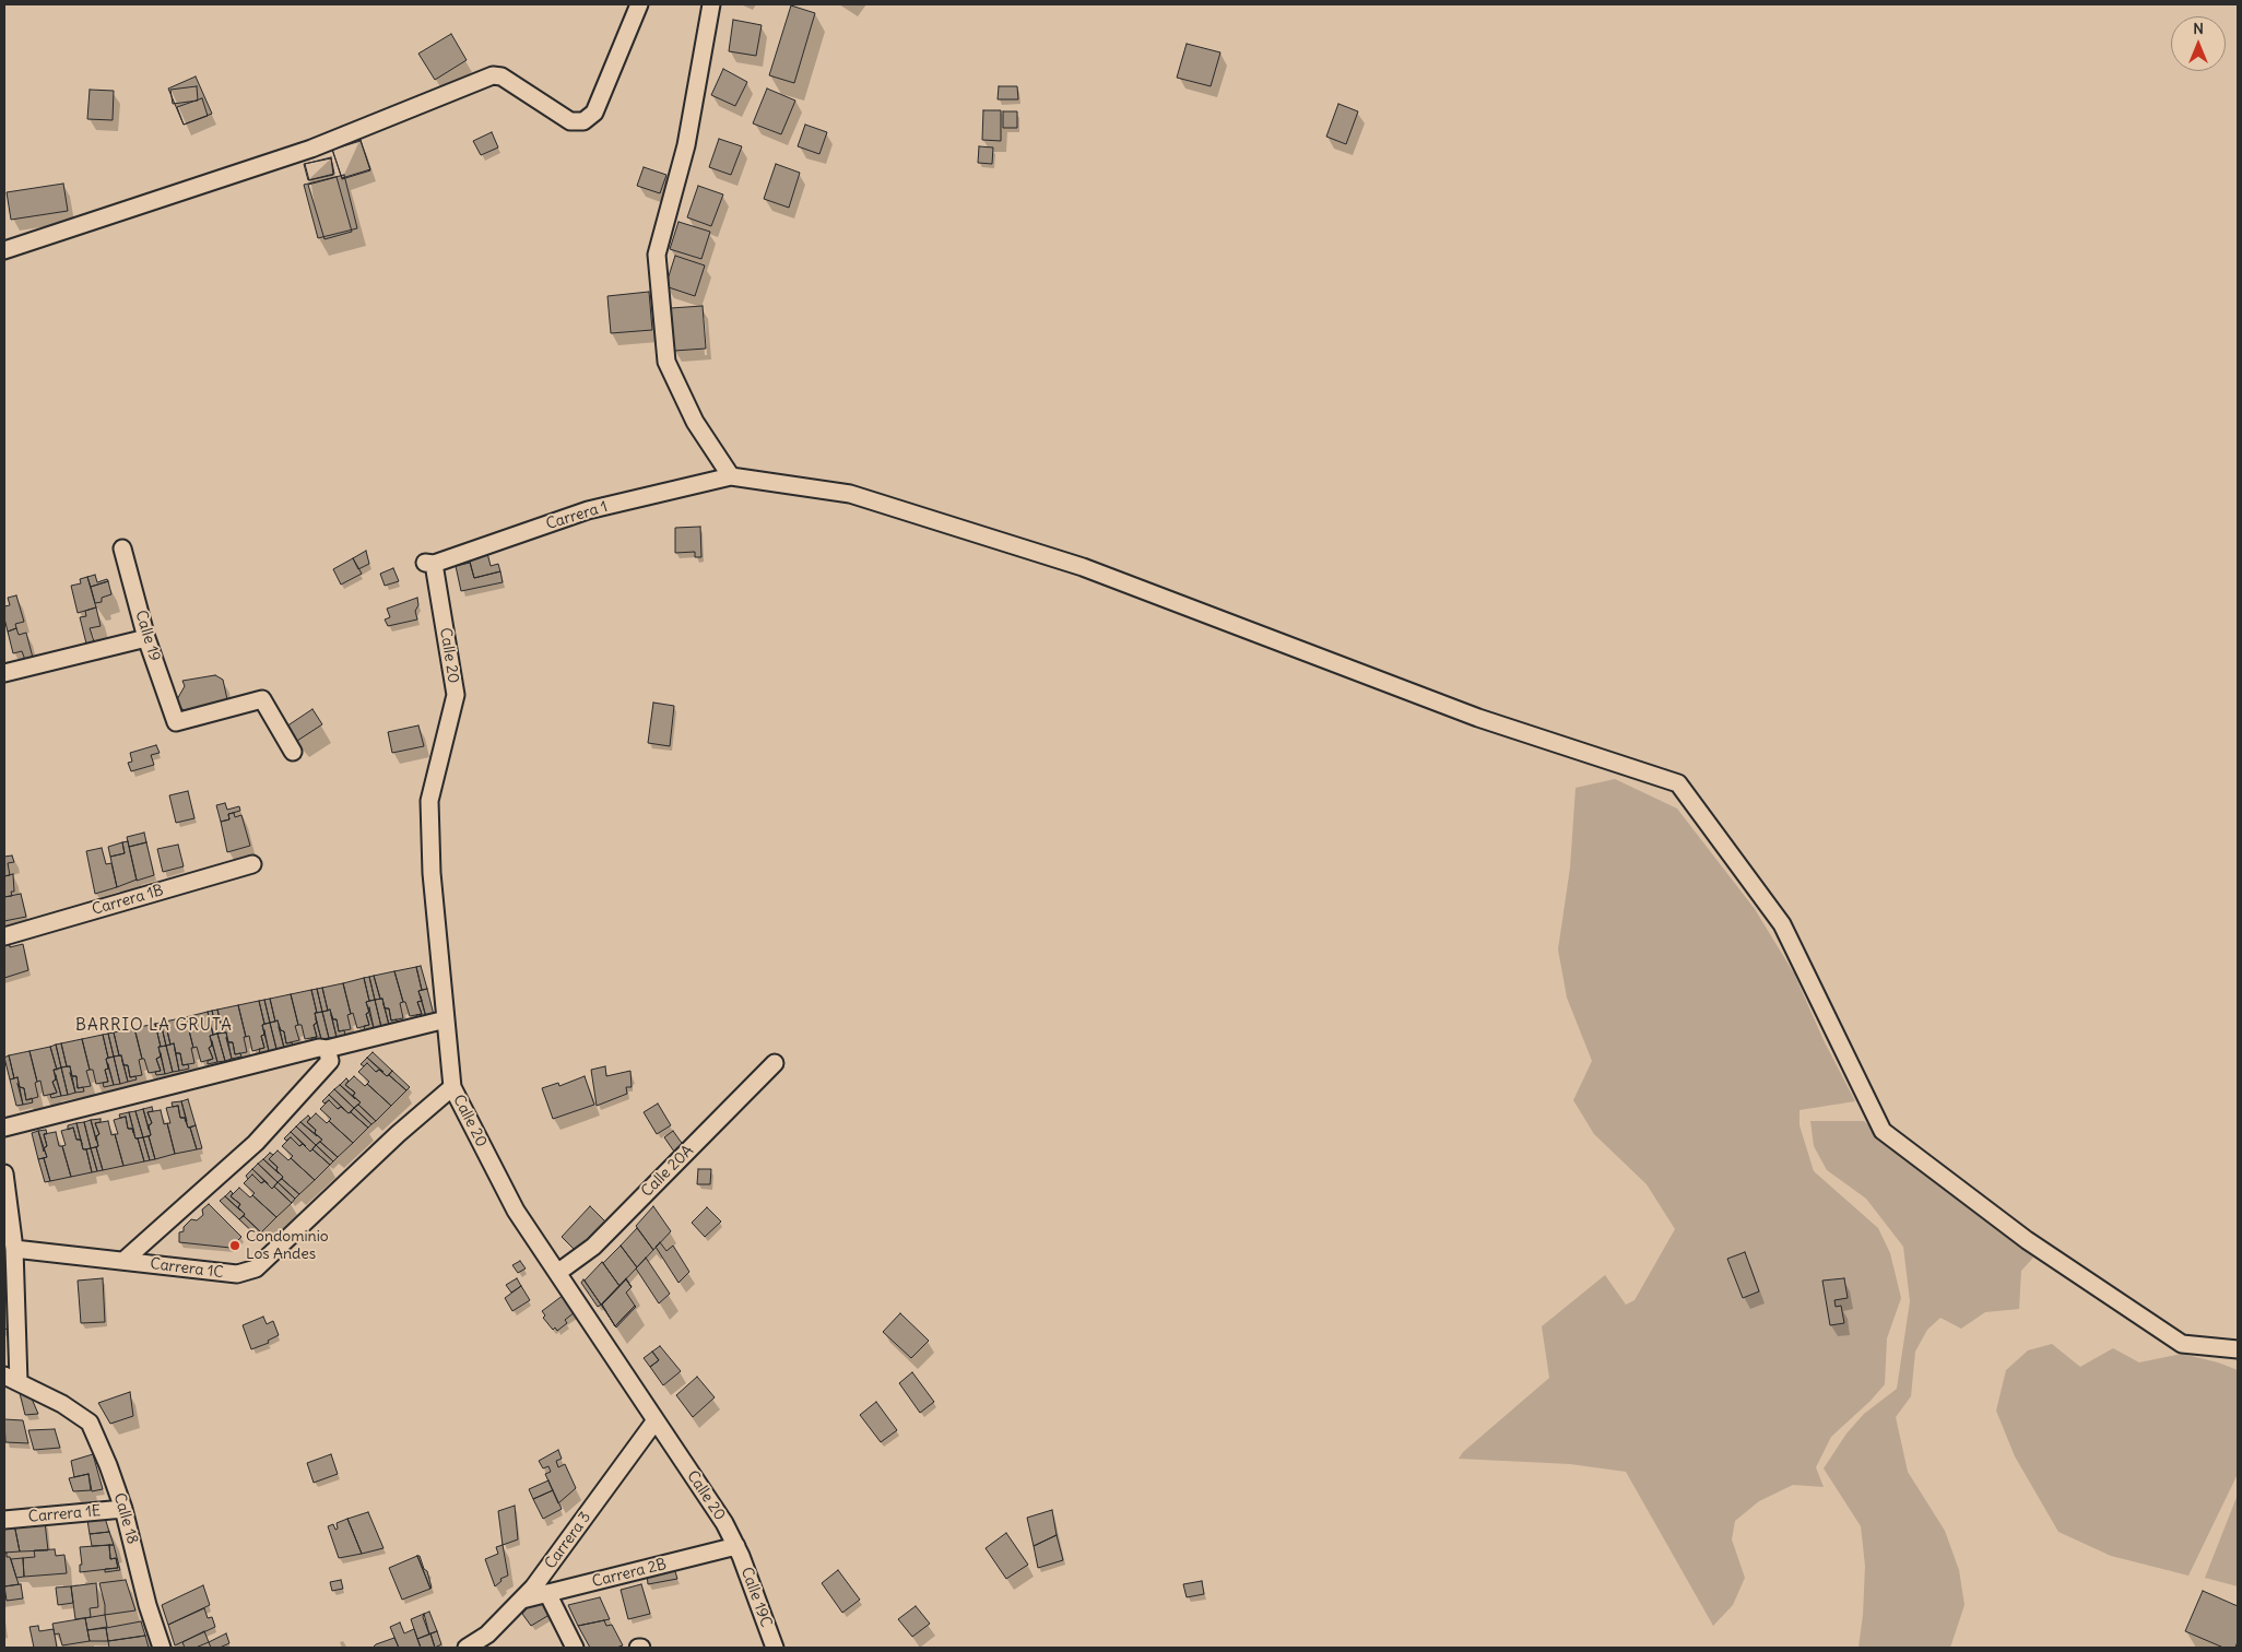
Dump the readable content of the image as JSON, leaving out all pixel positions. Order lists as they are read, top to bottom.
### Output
{
  "streets": {
    "street": [
      "Carrera 1",
      "Calle 19",
      "Calle 20",
      "Carrera 1B",
      "Calle 20A",
      "Carrera 1C",
      "Carrera 1E",
      "Calle 18",
      "Carrera 3",
      "Carrera 2B",
      "Calle 19C"
    ]
  },
  "crossings": [
    ["Carrera 1", "Calle 20"],
    ["Calle 20", "Calle 20A"],
    ["Calle 20", "Carrera 1C"],
    ["Calle 20", "Carrera 3"],
    ["Calle 20", "Carrera 2B"],
    ["Calle 20", "Calle 19C"],
    ["Carrera 1E", "Calle 18"],
    ["Carrera 3", "Carrera 2B"],
    ["Carrera 2B", "Calle 19C"]
  ],
  "districts": ["BARRIO LA GRUTA"],
  "places": ["Condominio Los Andes"],
  "north": "top"
}
